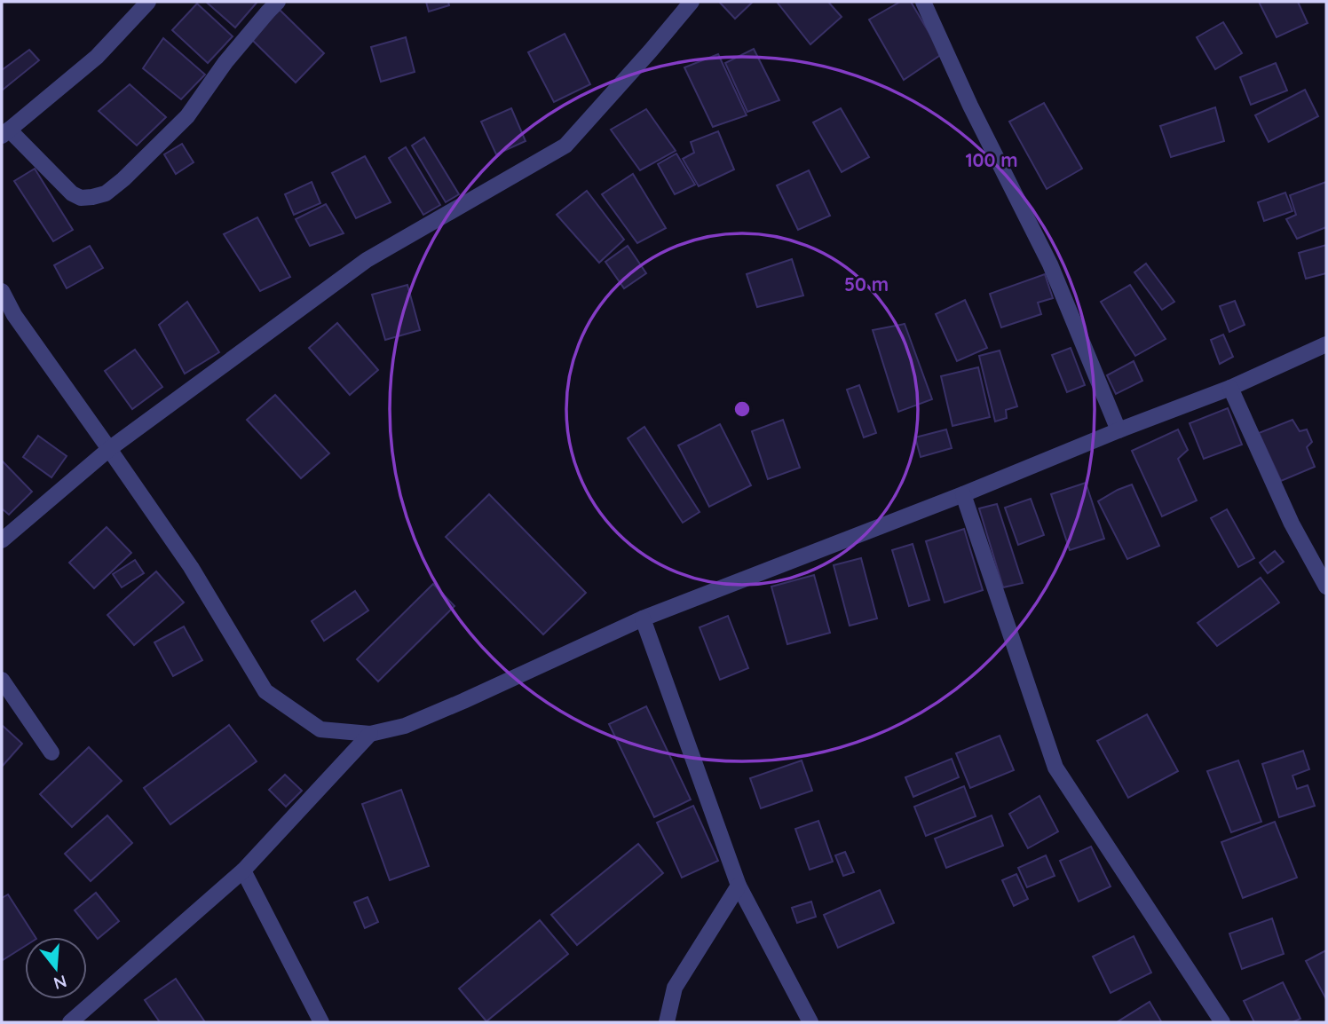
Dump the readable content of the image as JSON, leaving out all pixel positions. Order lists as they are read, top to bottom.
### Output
{
  "north": "bottom",
  "rings": ["100 m", "50 m"]
}
